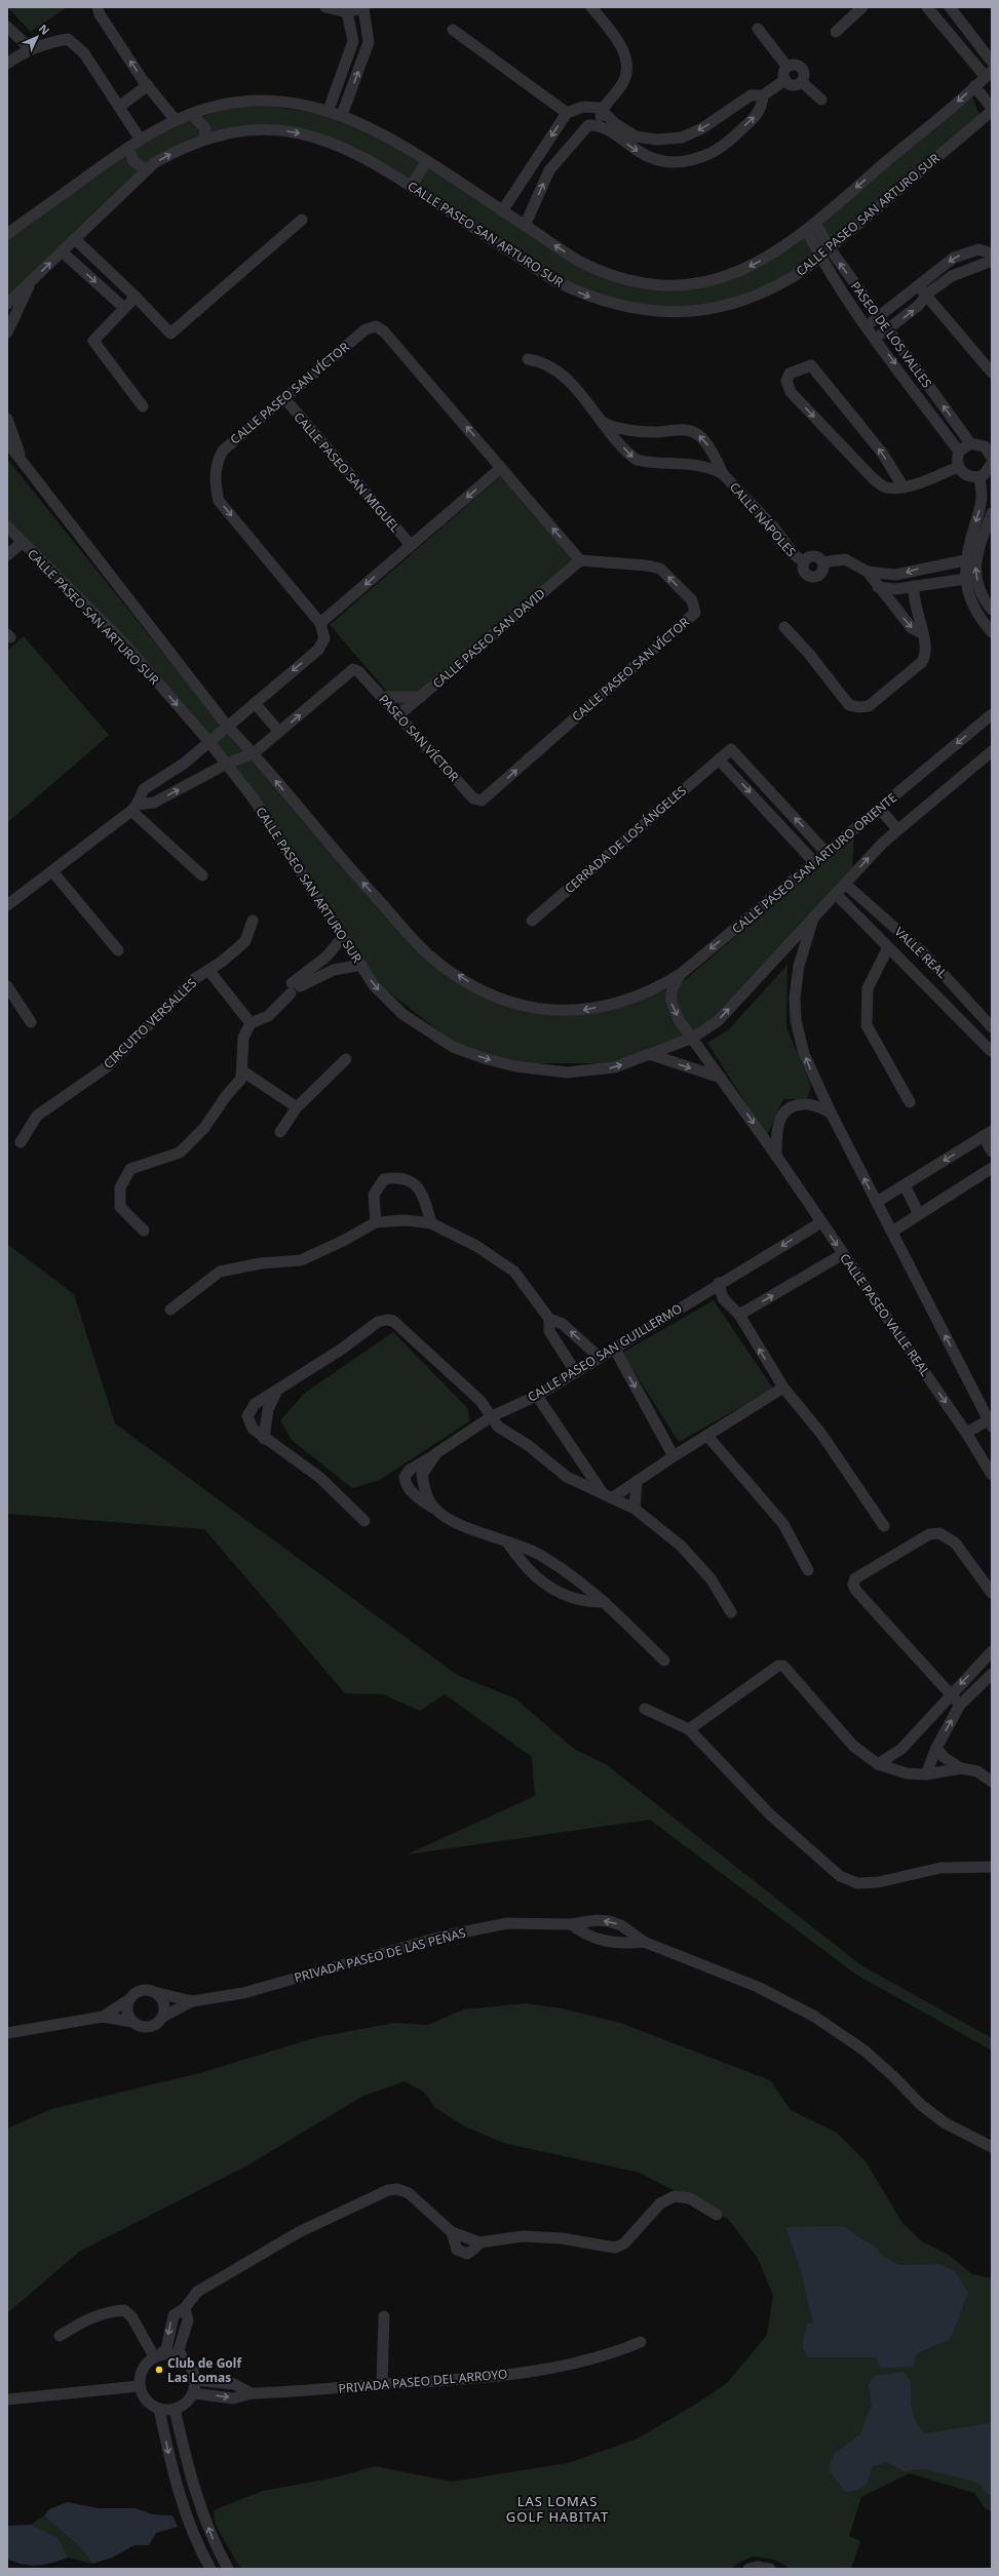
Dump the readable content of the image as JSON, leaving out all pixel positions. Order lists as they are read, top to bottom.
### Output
{
  "streets": {
    "street": [
      "CALLE PASEO SAN ARTURO SUR",
      "PASEO DE LOS VALLES",
      "CALLE PASEO SAN VÍCTOR",
      "CALLE PASEO SAN MIGUEL",
      "CALLE NÁPOLES",
      "CALLE PASEO SAN DAVID",
      "PASEO SAN VÍCTOR",
      "CERRADA DE LOS ÁNGELES",
      "CALLE PASEO SAN ARTURO ORIENTE",
      "VALLE REAL",
      "CIRCUITO VERSALLES",
      "CALLE PASEO VALLE REAL",
      "CALLE PASEO SAN GUILLERMO",
      "PRIVADA PASEO DE LAS PEÑAS",
      "PRIVADA PASEO DEL ARROYO"
    ]
  },
  "crossings": [
    ["CALLE PASEO SAN ARTURO SUR", "PASEO DE LOS VALLES"],
    ["CALLE PASEO SAN ARTURO SUR", "CALLE PASEO VALLE REAL"],
    ["CALLE PASEO SAN VÍCTOR", "CALLE PASEO SAN MIGUEL"],
    ["CALLE PASEO SAN VÍCTOR", "CALLE PASEO SAN DAVID"],
    ["CALLE PASEO SAN VÍCTOR", "PASEO SAN VÍCTOR"],
    ["CALLE PASEO SAN DAVID", "PASEO SAN VÍCTOR"],
    ["CERRADA DE LOS ÁNGELES", "CALLE PASEO SAN ARTURO ORIENTE"],
    ["CALLE PASEO SAN ARTURO ORIENTE", "CALLE PASEO VALLE REAL"],
    ["CALLE PASEO VALLE REAL", "CALLE PASEO SAN GUILLERMO"]
  ],
  "one_way": ["CALLE PASEO SAN ARTURO SUR"],
  "districts": ["LAS LOMAS GOLF HABITAT"],
  "places": ["Club de Golf Las Lomas"],
  "north": "top right"
}
